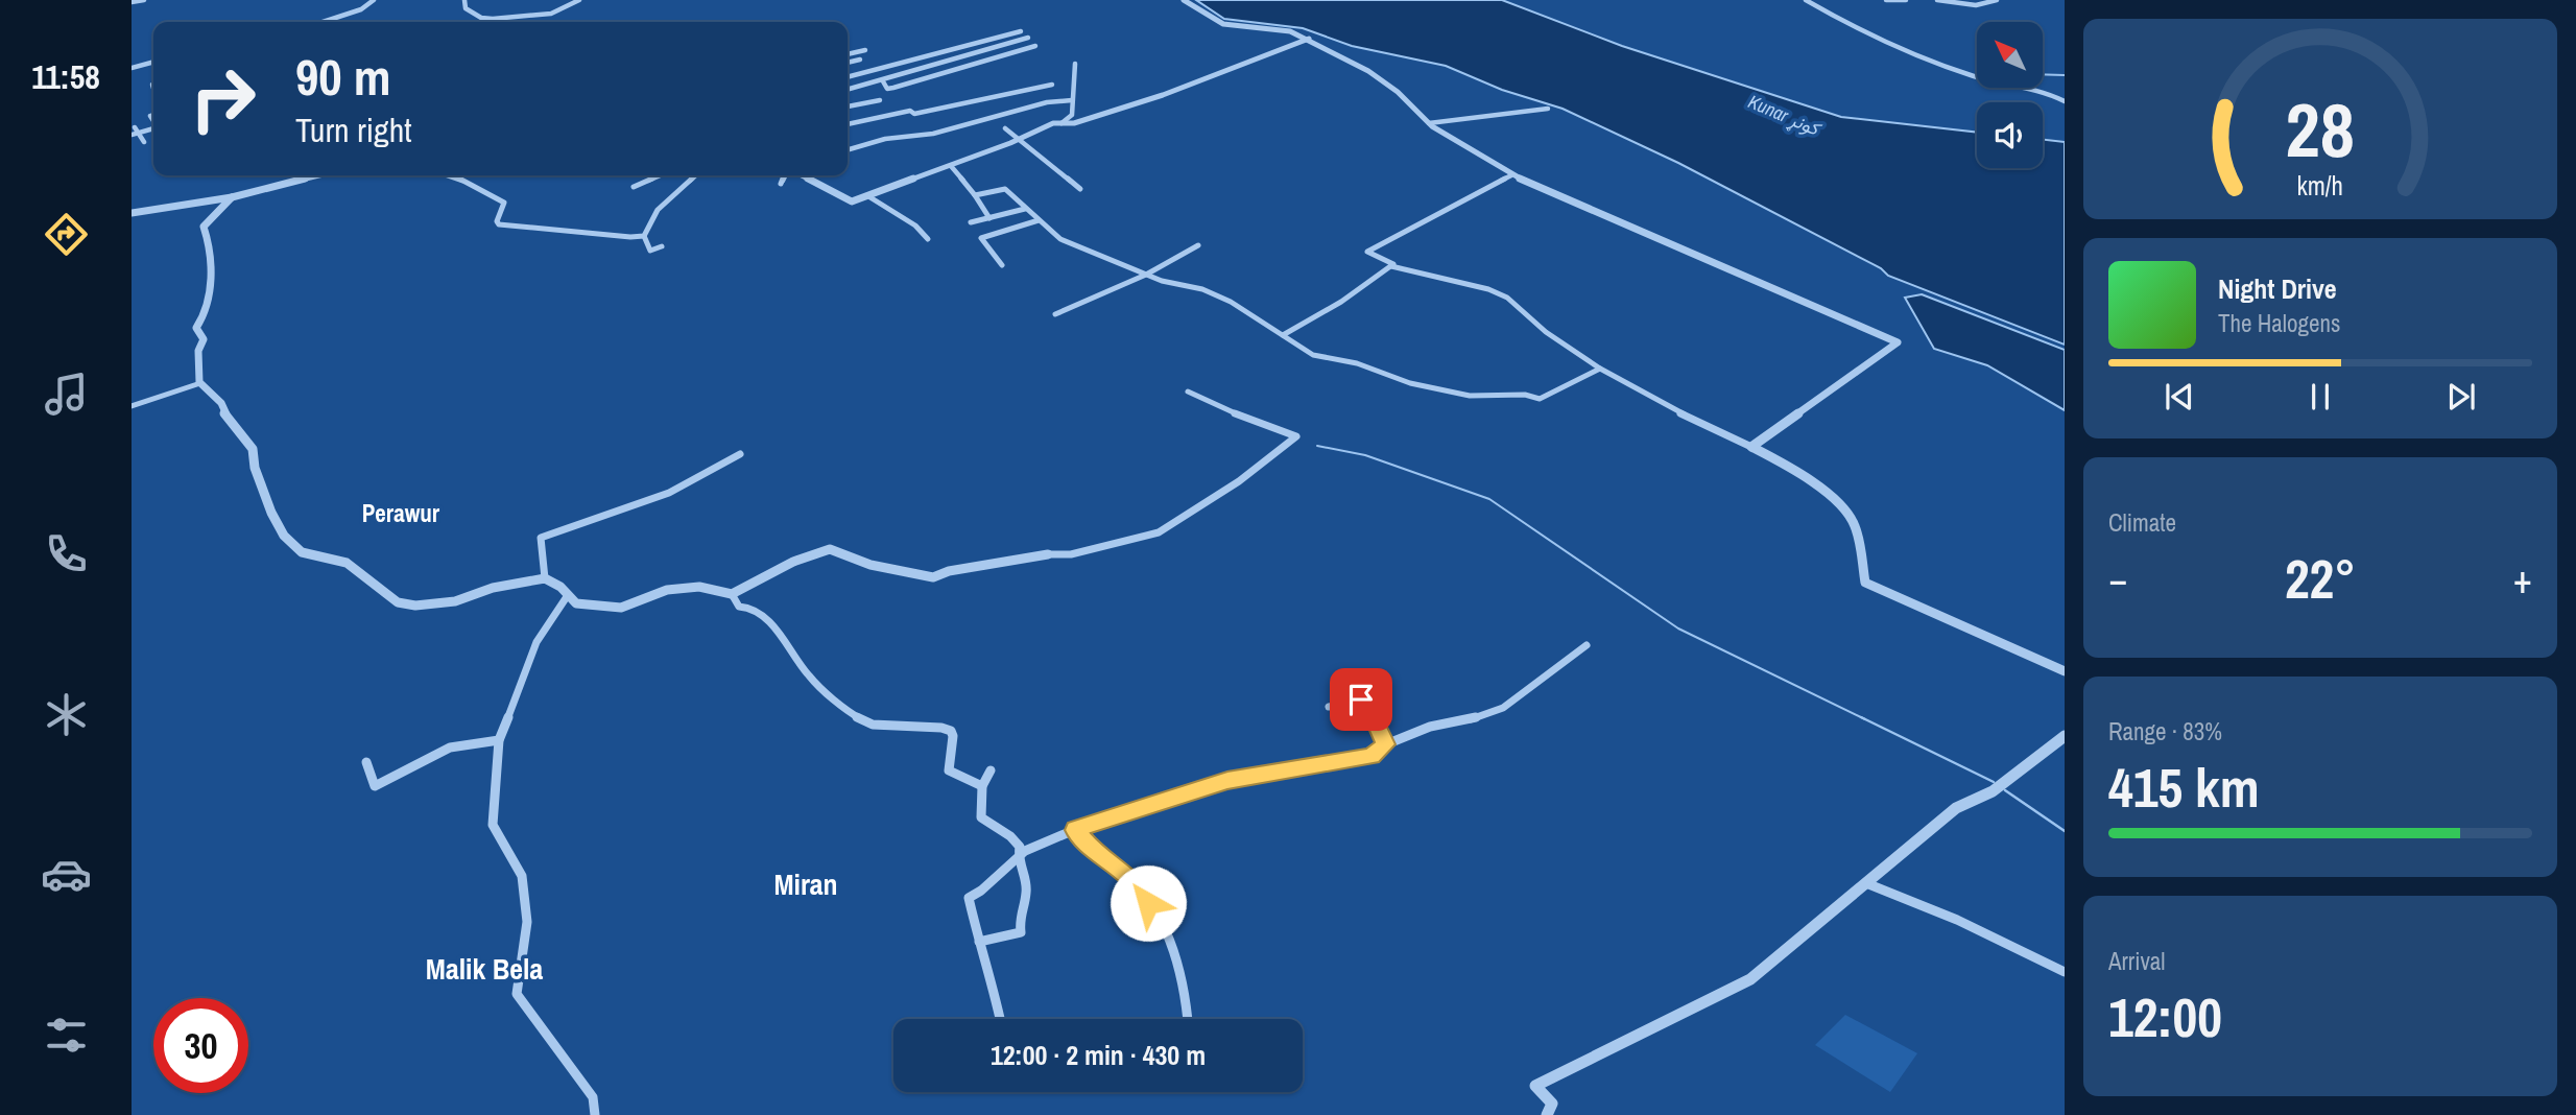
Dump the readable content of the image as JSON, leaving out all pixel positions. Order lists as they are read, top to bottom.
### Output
{
  "districts": ["Perawur", "Miran", "Malik Bela"],
  "water": ["Kunar کونړ"],
  "north": "top left",
  "page": {
    "tabs": "11:58",
    "turn": ["90 m", "Turn right"],
    "song": ["Night Drive", "The Halogens"],
    "tile": [
      "Climate",
      ["Range · 83%", "415 km"],
      ["Arrival", "12:00"]
    ],
    "heat": ["−", "22°", "+"],
    "limit": "30",
    "trip": "12:00 · 2 min · 430 m",
    "gauge": ["28", "km/h"]
  }
}
